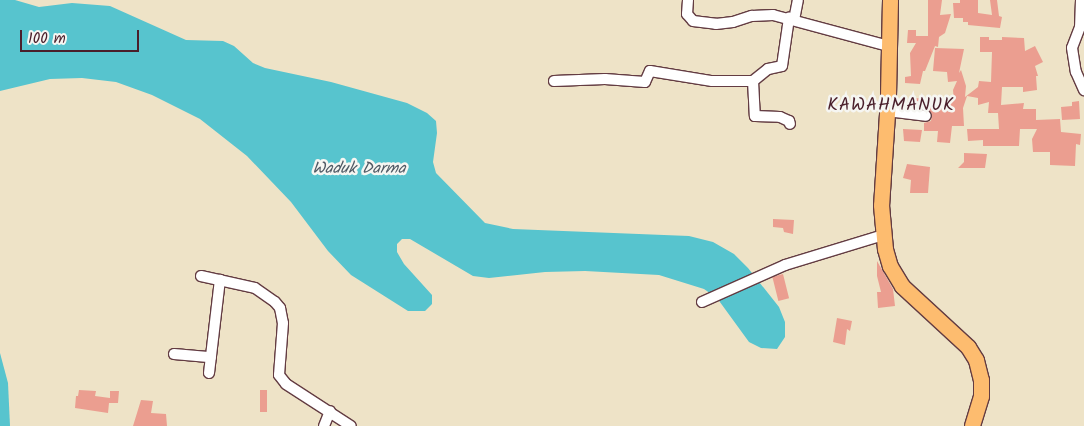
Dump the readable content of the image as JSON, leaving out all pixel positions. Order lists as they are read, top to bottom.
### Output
{
  "districts": ["KAWAHMANUK"],
  "water": ["Waduk Darma"],
  "scale_bar": "100 m"
}
